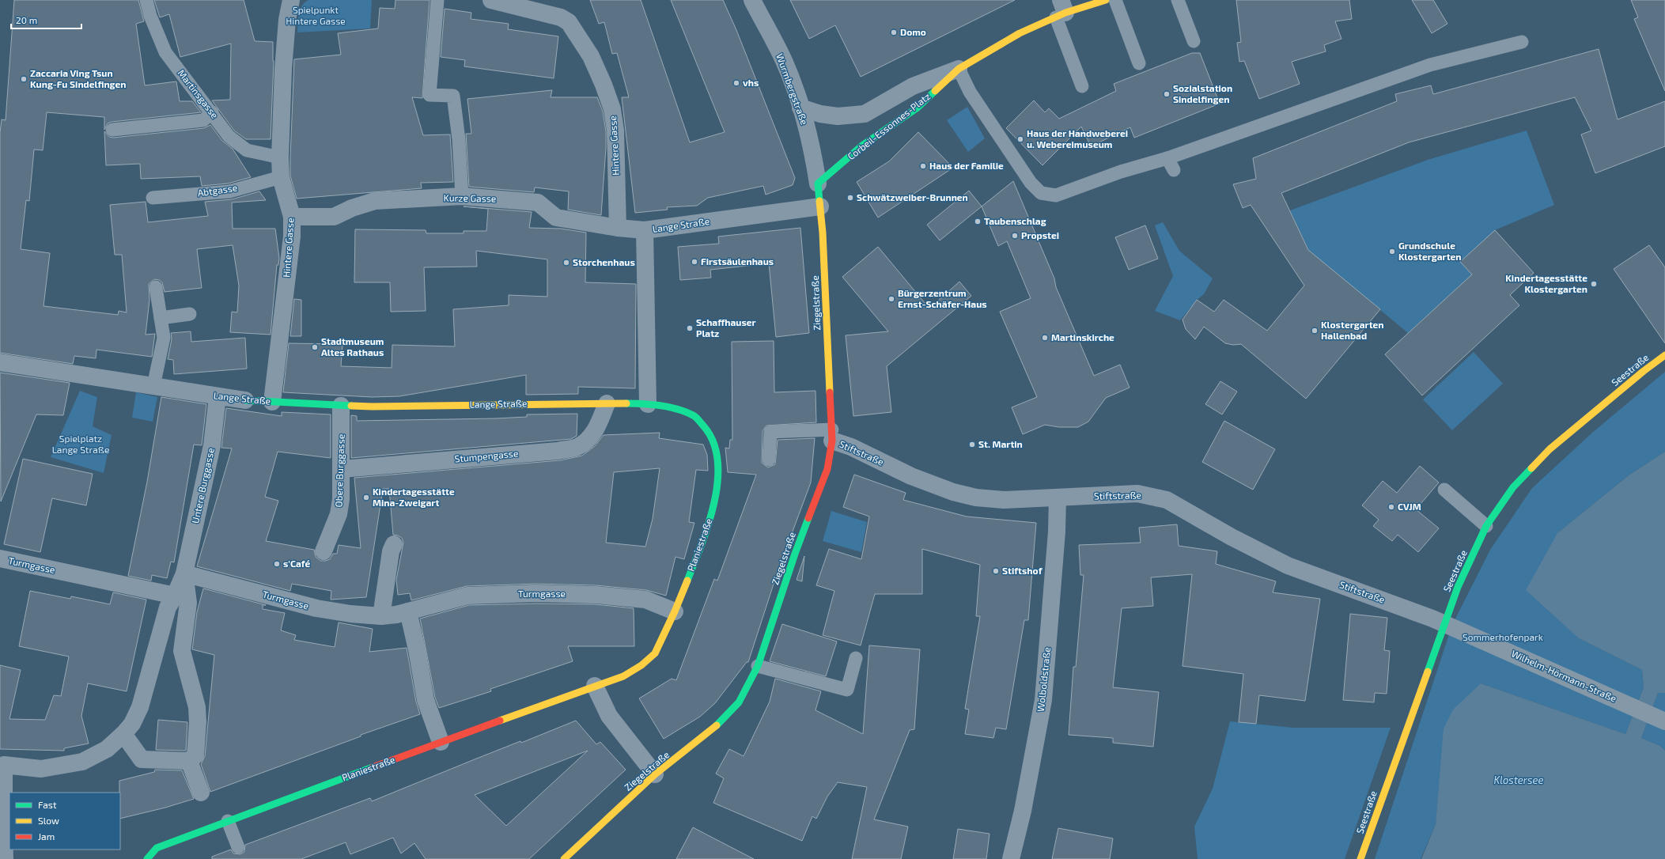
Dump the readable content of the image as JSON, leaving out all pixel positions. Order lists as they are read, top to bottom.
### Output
{
  "streets": {
    "street": [
      "Wurmbergstraße",
      "Corbeil-Essonnes-Platz",
      "Hintere Gasse",
      "Kurze Gasse",
      "Lange Straße",
      "Ziegelstraße",
      "Seestraße",
      "Stiftstraße",
      "Stumpengasse",
      "Obere Burggasse",
      "Untere Burggasse",
      "Planiestraße",
      "Turmgasse",
      "Wilhelm-Hörmann-Straße",
      "Wolboldstraße"
    ],
    "lane": ["Martinsgasse", "Abtgasse"]
  },
  "crossings": [
    ["Wurmbergstraße", "Corbeil-Essonnes-Platz"],
    ["Wurmbergstraße", "Ziegelstraße"],
    ["Martinsgasse", "Hintere Gasse"],
    ["Corbeil-Essonnes-Platz", "Ziegelstraße"],
    ["Hintere Gasse", "Abtgasse"],
    ["Hintere Gasse", "Kurze Gasse"],
    ["Hintere Gasse", "Lange Straße"],
    ["Kurze Gasse", "Lange Straße"],
    ["Lange Straße", "Ziegelstraße"],
    ["Lange Straße", "Stumpengasse"],
    ["Lange Straße", "Obere Burggasse"],
    ["Lange Straße", "Untere Burggasse"],
    ["Lange Straße", "Planiestraße"],
    ["Ziegelstraße", "Stiftstraße"],
    ["Seestraße", "Stiftstraße"],
    ["Seestraße", "Wilhelm-Hörmann-Straße"],
    ["Stiftstraße", "Wilhelm-Hörmann-Straße"],
    ["Stiftstraße", "Wolboldstraße"],
    ["Stumpengasse", "Obere Burggasse"],
    ["Untere Burggasse", "Turmgasse"],
    ["Planiestraße", "Turmgasse"]
  ],
  "water": ["Klostersee"],
  "parks": ["Spielpunkt Hintere Gasse", "Spielplatz Lange Straße", "Sommerhofenpark"],
  "places": [
    "Domo",
    "Zaccaria Ving Tsun Kung-Fu Sindelfingen",
    "vhs",
    "Sozialstation Sindelfingen",
    "Haus der Handweberei u. Webereimuseum",
    "Haus der Familie",
    "Schwätzweiber-Brunnen",
    "Taubenschlag",
    "Propstei",
    "Grundschule Klostergarten",
    "Firstsäulenhaus",
    "Storchenhaus",
    "Kindertagesstätte Klostergarten",
    "Bürgerzentrum Ernst-Schäfer-Haus",
    "Schaffhauser Platz",
    "Klostergarten Hallenbad",
    "Martinskirche",
    "Stadtmuseum Altes Rathaus",
    "St. Martin",
    "Kindertagesstätte Mina-Zweigart",
    "CVJM",
    "s'Café",
    "Stiftshof"
  ],
  "legend": ["Fast", "Slow", "Jam"],
  "scale_bar": "20 m"
}
